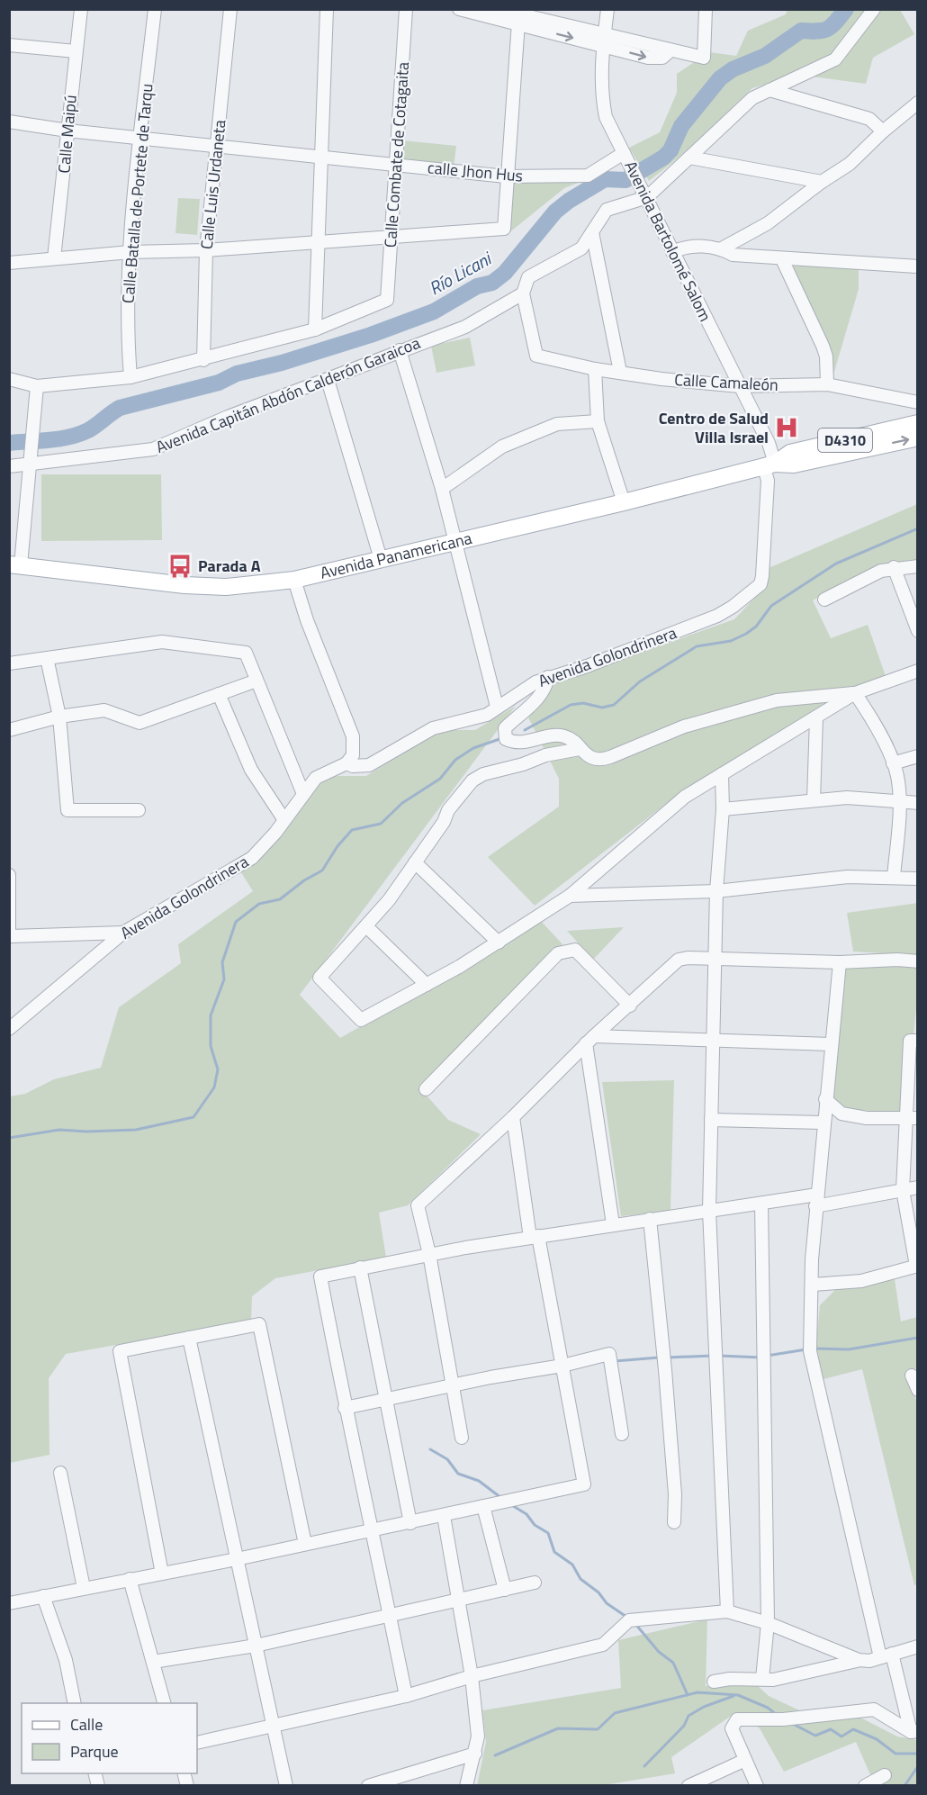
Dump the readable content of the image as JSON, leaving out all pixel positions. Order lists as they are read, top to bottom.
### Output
{
  "streets": {
    "main road": ["D4310", "Avenida Panamericana"],
    "street": [
      "Calle Maipú",
      "Calle Combate de Cotagaita",
      "calle Jhon Hus",
      "Calle Luis Urdaneta",
      "Calle Batalla de Portete de Tarqu",
      "Avenida Bartolomé Salom",
      "Calle Camaleón",
      "Avenida Capitán Abdón Calderón Garaicoa",
      "Avenida Golondrinera"
    ]
  },
  "crossings": [
    ["Calle Maipú", "calle Jhon Hus"],
    ["Calle Combate de Cotagaita", "calle Jhon Hus"],
    ["calle Jhon Hus", "Calle Luis Urdaneta"],
    ["calle Jhon Hus", "Calle Batalla de Portete de Tarqu"],
    ["calle Jhon Hus", "Avenida Bartolomé Salom"],
    ["Avenida Bartolomé Salom", "Calle Camaleón"],
    ["Avenida Bartolomé Salom", "Avenida Capitán Abdón Calderón Garaicoa"],
    ["Avenida Bartolomé Salom", "Avenida Panamericana"],
    ["Avenida Bartolomé Salom", "Avenida Golondrinera"],
    ["Calle Camaleón", "Avenida Capitán Abdón Calderón Garaicoa"]
  ],
  "water": ["Río Licani"],
  "places": {
    "hospital": ["Centro de Salud Villa Israel"],
    "bus stop": ["Parada A"]
  },
  "legend": ["Calle", "Parque"]
}
